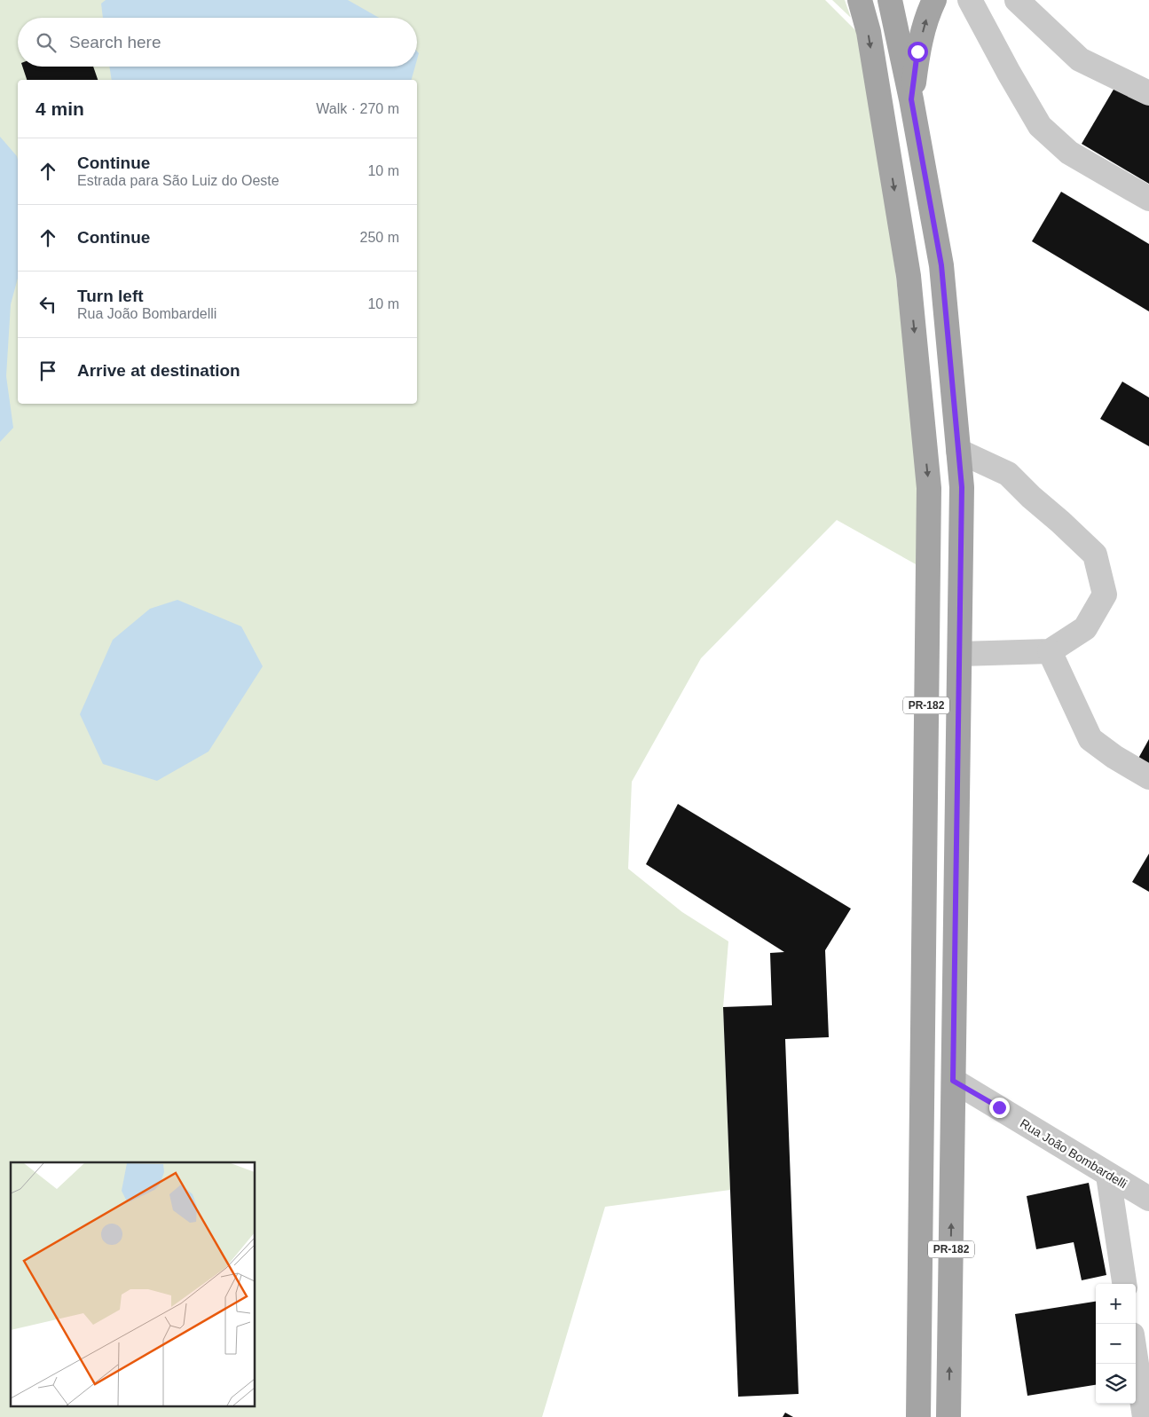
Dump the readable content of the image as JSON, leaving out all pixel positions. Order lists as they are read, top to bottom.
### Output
{
  "streets": {
    "main road": ["PR-182"],
    "street": ["Rua João Bombardelli"]
  },
  "crossings": [
    ["PR-182", "Rua João Bombardelli"]
  ],
  "page": {
    "search": "Search here",
    "heading": ["4 min", "Walk · 270 m"],
    "list": [
      ["Continue", "Estrada para São Luiz do Oeste", "10 m"],
      ["Continue", "250 m"],
      ["Turn left", "Rua João Bombardelli", "10 m"],
      "Arrive at destination"
    ],
    "map_buttons": ["+", "−"]
  }
}
